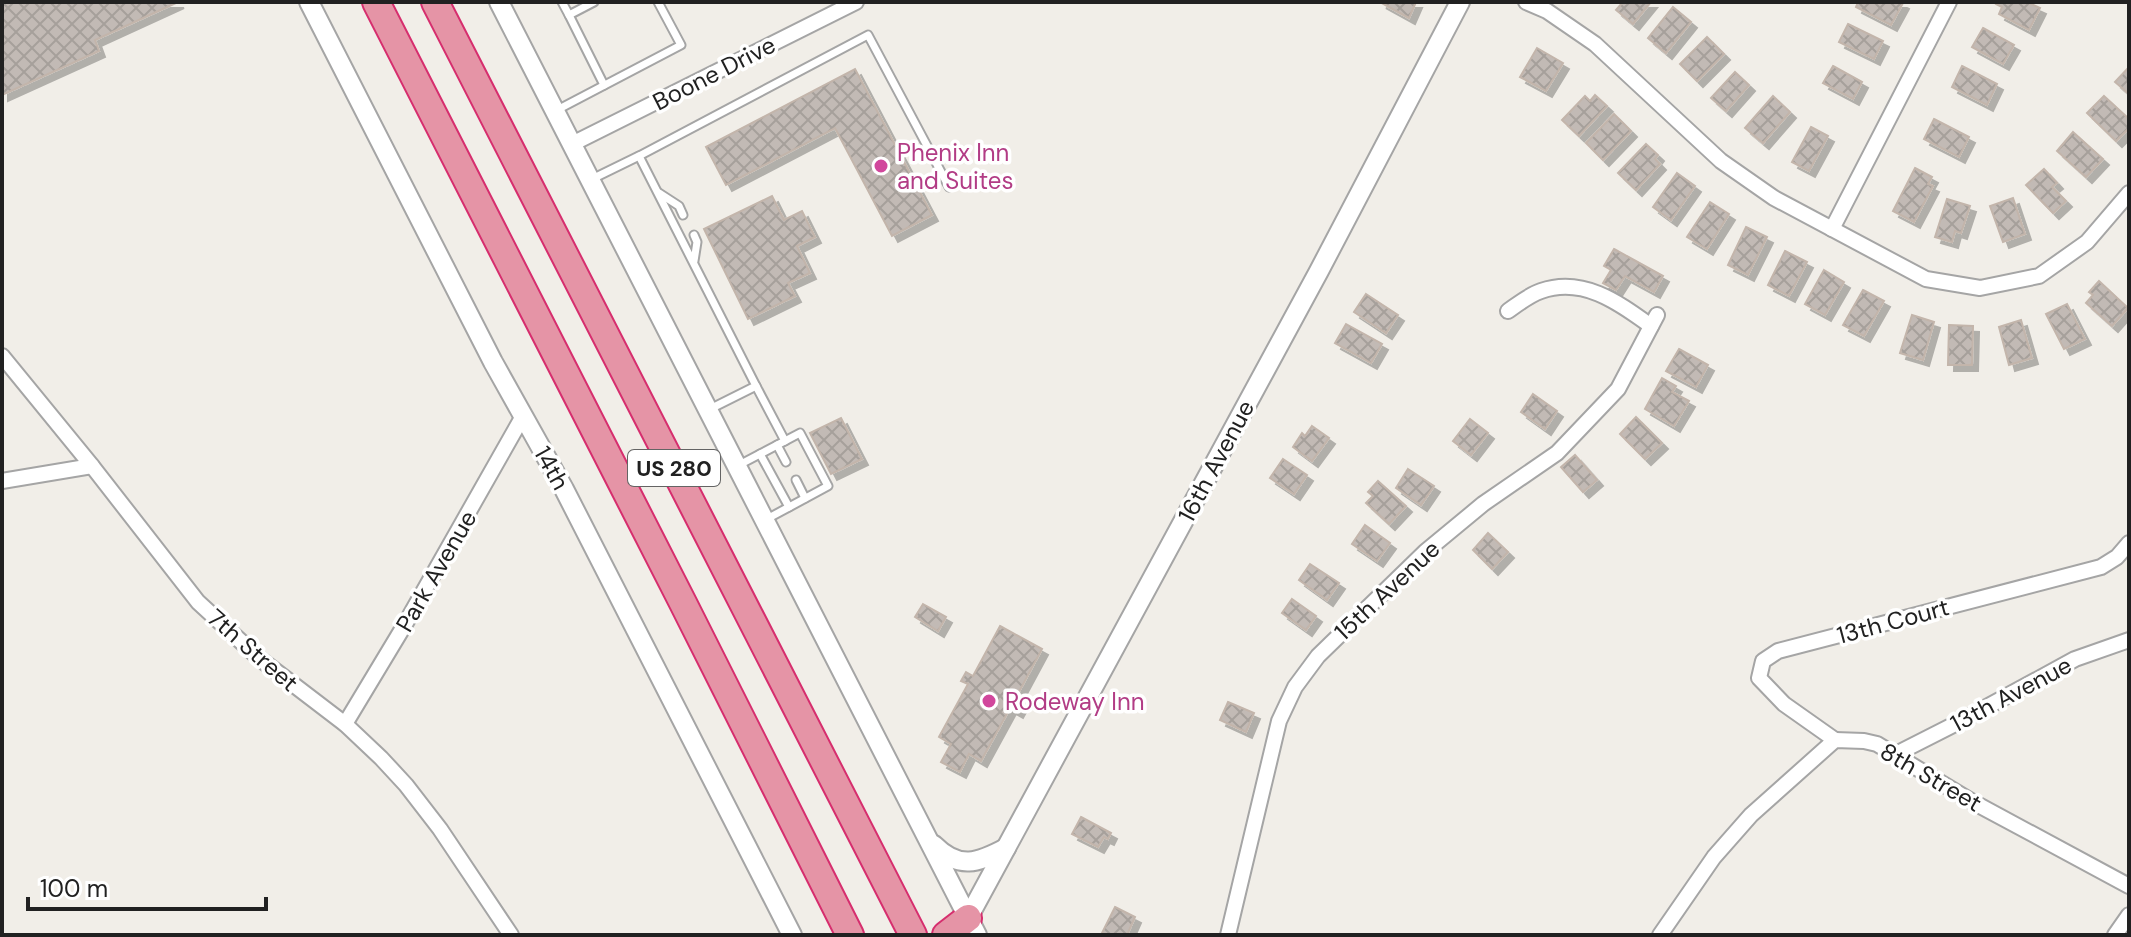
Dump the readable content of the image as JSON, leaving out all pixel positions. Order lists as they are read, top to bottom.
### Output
{
  "streets": {
    "highway": ["US 280"],
    "street": [
      "Boone Drive",
      "16th Avenue",
      "14th",
      "Park Avenue",
      "15th Avenue",
      "13th Court",
      "7th Street",
      "13th Avenue",
      "8th Street"
    ]
  },
  "crossings": [
    ["14th", "Park Avenue"],
    ["Park Avenue", "7th Street"],
    ["13th Court", "8th Street"],
    ["13th Avenue", "8th Street"]
  ],
  "places": ["Phenix Inn and Suites", "Rodeway Inn"],
  "scale_bar": "100 m"
}
